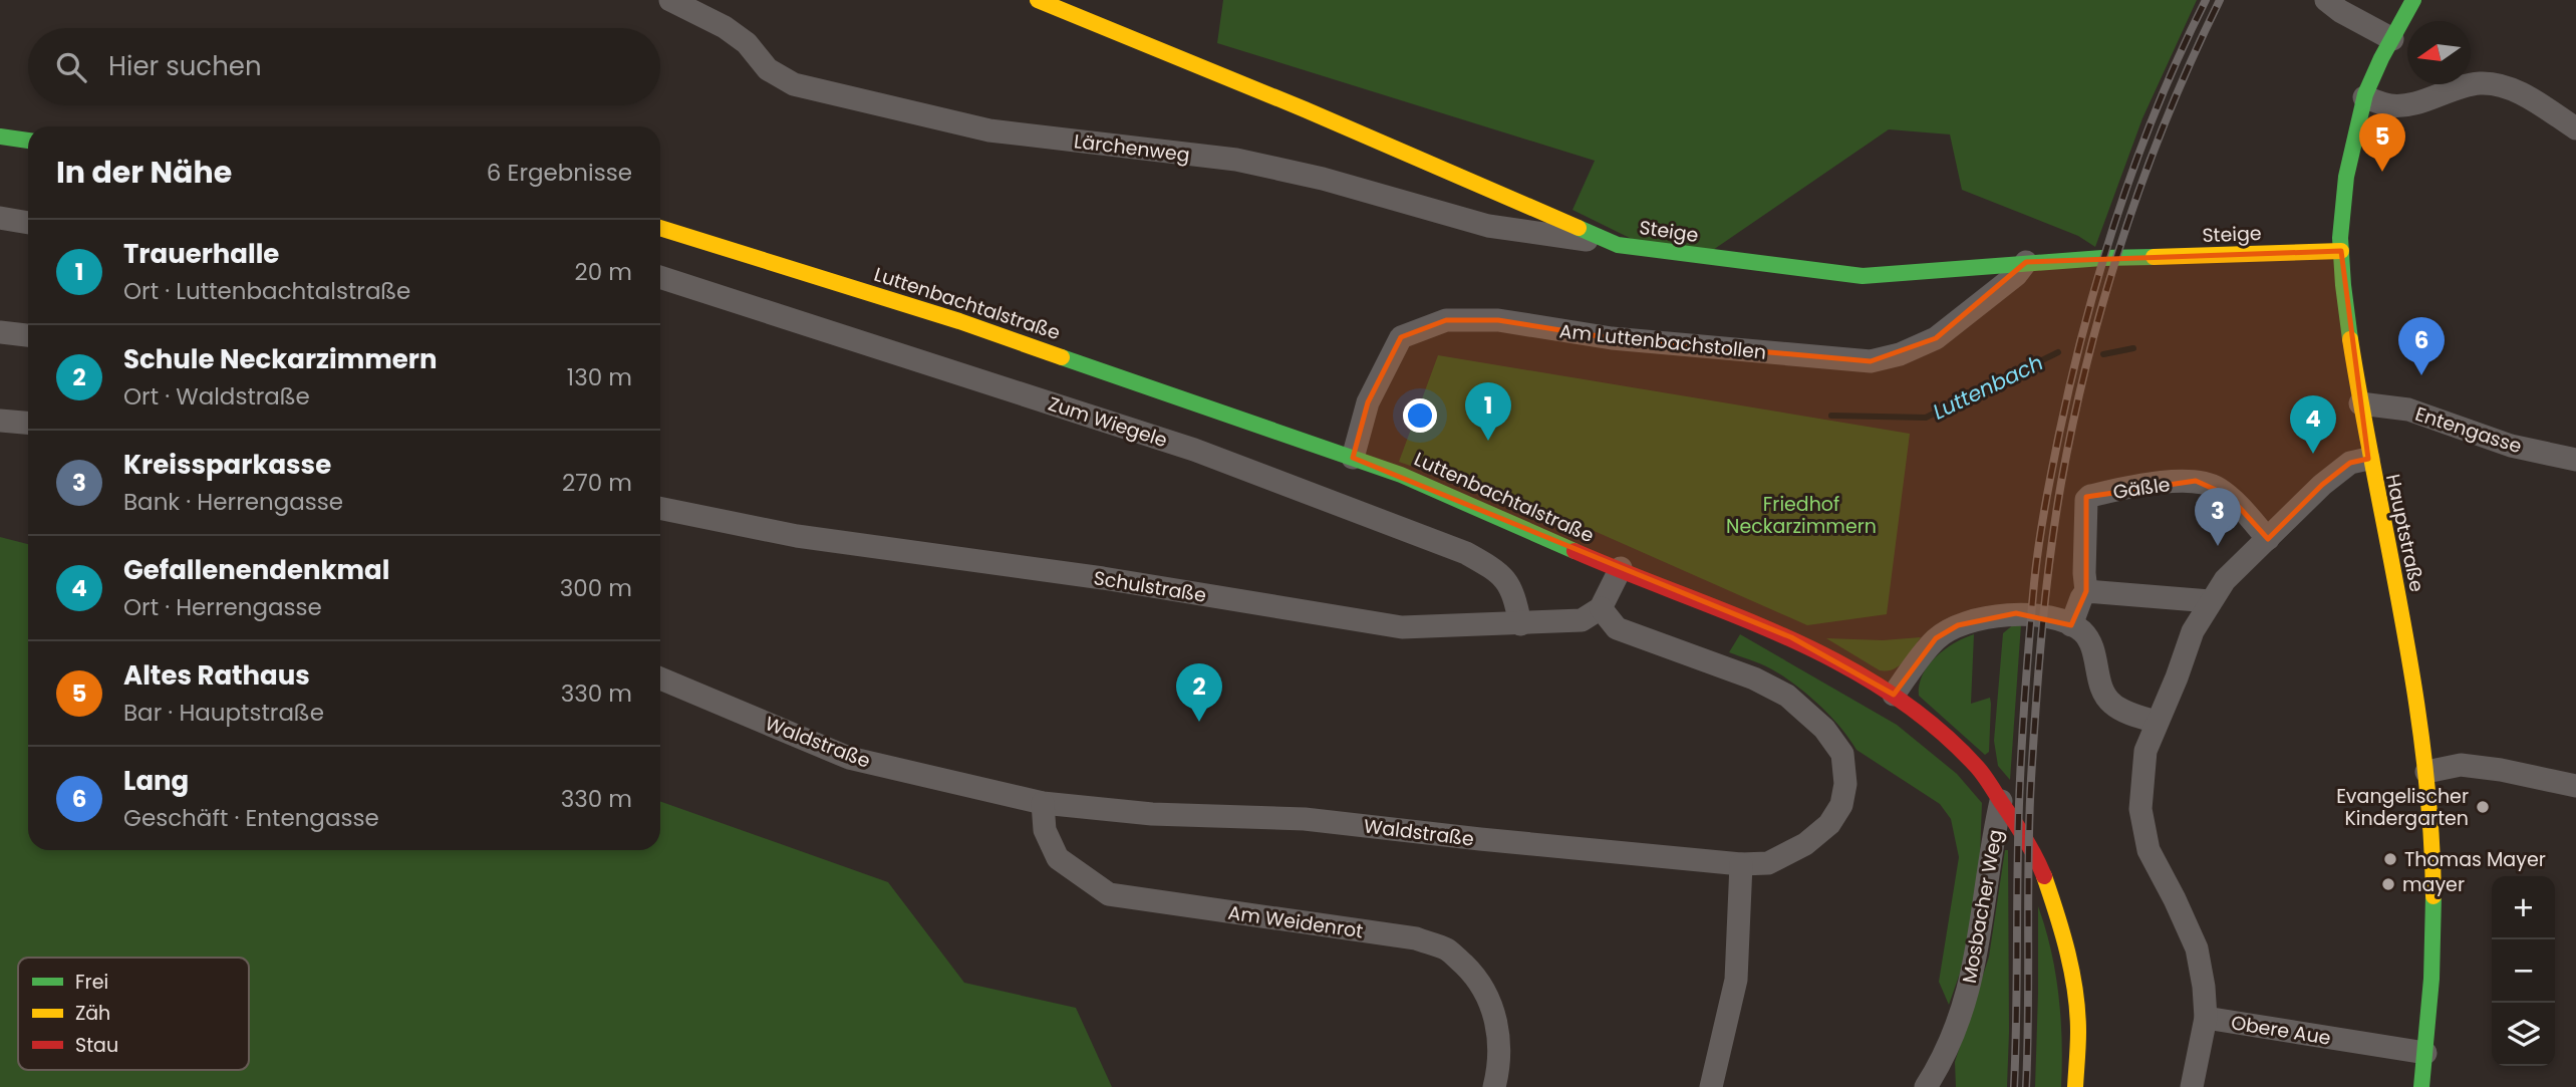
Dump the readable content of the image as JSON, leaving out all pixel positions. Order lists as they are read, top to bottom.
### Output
{
  "streets": {
    "street": [
      "Lärchenweg",
      "Steige",
      "Luttenbachtalstraße",
      "Am Luttenbachstollen",
      "Zum Wiegele",
      "Entengasse",
      "Gäßle",
      "Hauptstraße",
      "Schulstraße",
      "Waldstraße",
      "Mosbacher Weg",
      "Am Weidenrot",
      "Obere Aue"
    ]
  },
  "crossings": [
    ["Lärchenweg", "Steige"],
    ["Steige", "Am Luttenbachstollen"],
    ["Steige", "Hauptstraße"],
    ["Luttenbachtalstraße", "Am Luttenbachstollen"],
    ["Luttenbachtalstraße", "Mosbacher Weg"],
    ["Zum Wiegele", "Schulstraße"],
    ["Entengasse", "Hauptstraße"],
    ["Hauptstraße", "Obere Aue"],
    ["Schulstraße", "Waldstraße"],
    ["Waldstraße", "Am Weidenrot"]
  ],
  "water": ["Luttenbach"],
  "parks": ["Friedhof Neckarzimmern"],
  "places": ["Evangelischer Kindergarten", "Thomas Mayer", "mayer"],
  "legend": ["Frei", "Zäh", "Stau"],
  "north": "left",
  "page": {
    "search": "Hier suchen",
    "pins": [
      "5",
      "6",
      "1",
      "4",
      "3",
      "2"
    ],
    "heading": ["In der Nähe", "6 Ergebnisse"],
    "list": [
      {
        "mark": "1",
        "name": "Trauerhalle",
        "note": "Ort · Luttenbachtalstraße",
        "value": "20 m"
      },
      {
        "mark": "2",
        "name": "Schule Neckarzimmern",
        "note": "Ort · Waldstraße",
        "value": "130 m"
      },
      {
        "mark": "3",
        "name": "Kreissparkasse",
        "note": "Bank · Herrengasse",
        "value": "270 m"
      },
      {
        "mark": "4",
        "name": "Gefallenendenkmal",
        "note": "Ort · Herrengasse",
        "value": "300 m"
      },
      {
        "mark": "5",
        "name": "Altes Rathaus",
        "note": "Bar · Hauptstraße",
        "value": "330 m"
      },
      {
        "mark": "6",
        "name": "Lang",
        "note": "Geschäft · Entengasse",
        "value": "330 m"
      }
    ],
    "map_buttons": ["+", "−"]
  }
}
